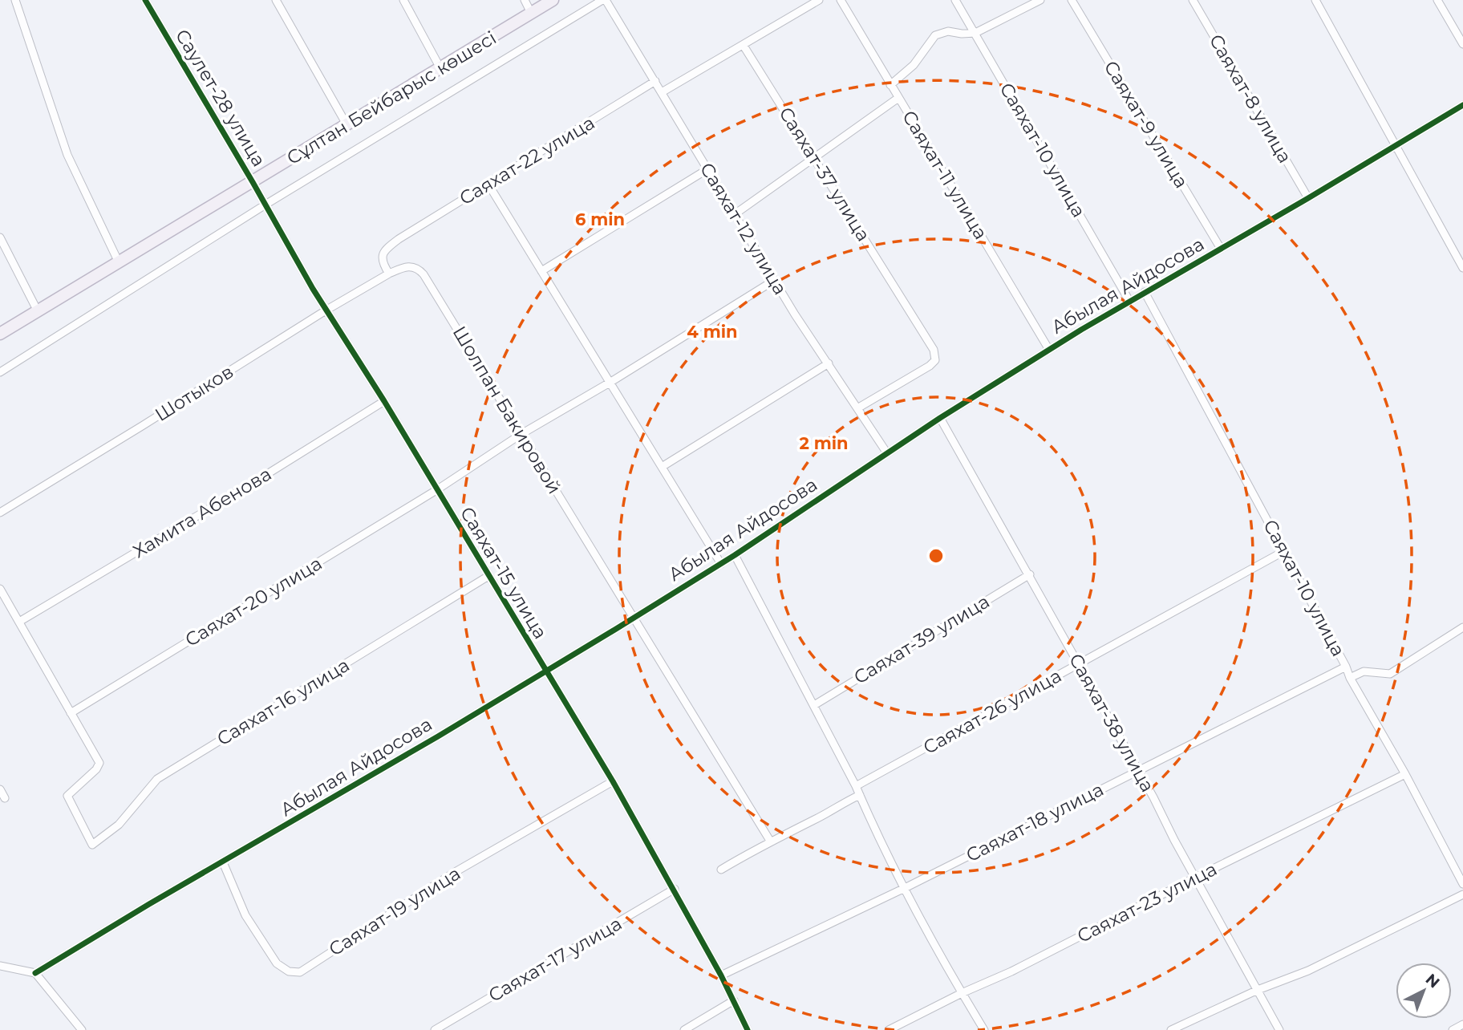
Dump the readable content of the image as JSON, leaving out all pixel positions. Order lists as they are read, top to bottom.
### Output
{
  "streets": {
    "main road": ["Сұлтан Бейбарыс көшесі"],
    "street": [
      "Саулет-28 улица",
      "Саяхат-8 улица",
      "Саяхат-9 улица",
      "Саяхат-10 улица",
      "Саяхат-22 улица",
      "Саяхат-37 улица",
      "Саяхат-11 улица",
      "Саяхат-12 улица",
      "Абылая Айдосова",
      "Шотыков",
      "Шолпан Бакировой",
      "Хамита Абенова",
      "Саяхат-15 улица",
      "Саяхат-20 улица",
      "Саяхат-39 улица",
      "Саяхат-16 улица",
      "Саяхат-26 улица",
      "Саяхат-38 улица",
      "Саяхат-18 улица",
      "Саяхат-23 улица",
      "Саяхат-19 улица",
      "Саяхат-17 улица"
    ]
  },
  "crossings": [
    ["Саулет-28 улица", "Сұлтан Бейбарыс көшесі"],
    ["Саулет-28 улица", "Шотыков"],
    ["Саулет-28 улица", "Саяхат-15 улица"],
    ["Саяхат-8 улица", "Абылая Айдосова"],
    ["Саяхат-9 улица", "Абылая Айдосова"],
    ["Саяхат-10 улица", "Абылая Айдосова"],
    ["Саяхат-10 улица", "Саяхат-26 улица"],
    ["Саяхат-10 улица", "Саяхат-18 улица"],
    ["Саяхат-10 улица", "Саяхат-23 улица"],
    ["Саяхат-22 улица", "Саяхат-12 улица"],
    ["Саяхат-22 улица", "Шотыков"],
    ["Саяхат-22 улица", "Шолпан Бакировой"],
    ["Саяхат-37 улица", "Саяхат-12 улица"],
    ["Саяхат-11 улица", "Абылая Айдосова"],
    ["Саяхат-12 улица", "Абылая Айдосова"],
    ["Саяхат-12 улица", "Саяхат-20 улица"],
    ["Абылая Айдосова", "Шолпан Бакировой"],
    ["Абылая Айдосова", "Саяхат-15 улица"],
    ["Абылая Айдосова", "Саяхат-38 улица"],
    ["Абылая Айдосова", "Саяхат-19 улица"],
    ["Шотыков", "Шолпан Бакировой"],
    ["Шотыков", "Саяхат-15 улица"],
    ["Шолпан Бакировой", "Саяхат-20 улица"],
    ["Хамита Абенова", "Саяхат-15 улица"],
    ["Саяхат-15 улица", "Саяхат-20 улица"],
    ["Саяхат-15 улица", "Саяхат-16 улица"],
    ["Саяхат-15 улица", "Саяхат-18 улица"],
    ["Саяхат-15 улица", "Саяхат-19 улица"],
    ["Саяхат-15 улица", "Саяхат-17 улица"],
    ["Саяхат-20 улица", "Саяхат-16 улица"],
    ["Саяхат-39 улица", "Саяхат-38 улица"],
    ["Саяхат-26 улица", "Саяхат-38 улица"],
    ["Саяхат-38 улица", "Саяхат-18 улица"],
    ["Саяхат-38 улица", "Саяхат-23 улица"]
  ],
  "north": "top right",
  "rings": ["6 min", "4 min", "2 min"]
}
